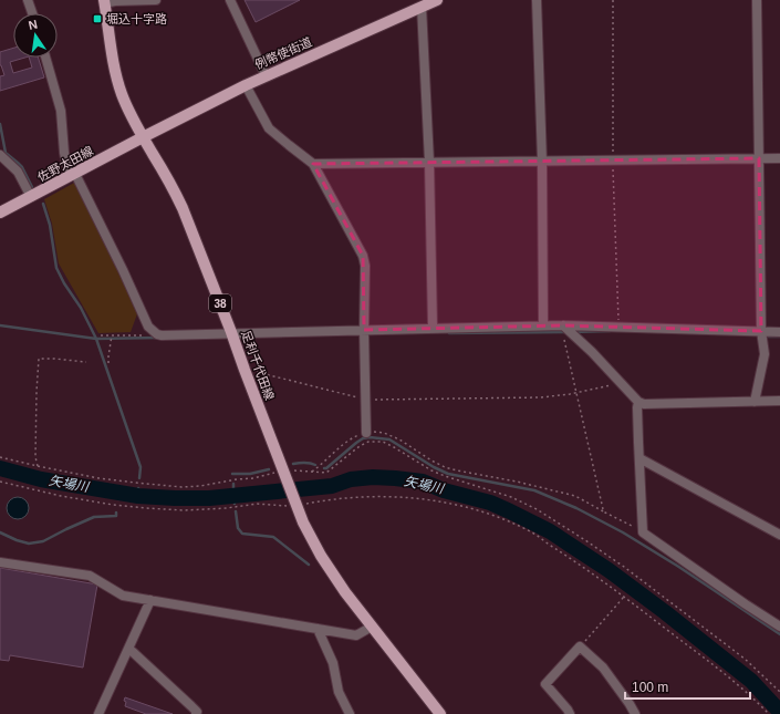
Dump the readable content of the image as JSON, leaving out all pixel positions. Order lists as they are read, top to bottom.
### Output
{
  "streets": {
    "main road": [
      "例幣使街道",
      "佐野太田線",
      "38",
      "足利千代田線"
    ]
  },
  "crossings": [
    ["例幣使街道", "佐野太田線"],
    ["例幣使街道", "足利千代田線"],
    ["佐野太田線", "足利千代田線"]
  ],
  "water": ["矢場川"],
  "places": {
    "transit": ["堀込十字路"]
  },
  "scale_bar": "100 m",
  "north": "top"
}
